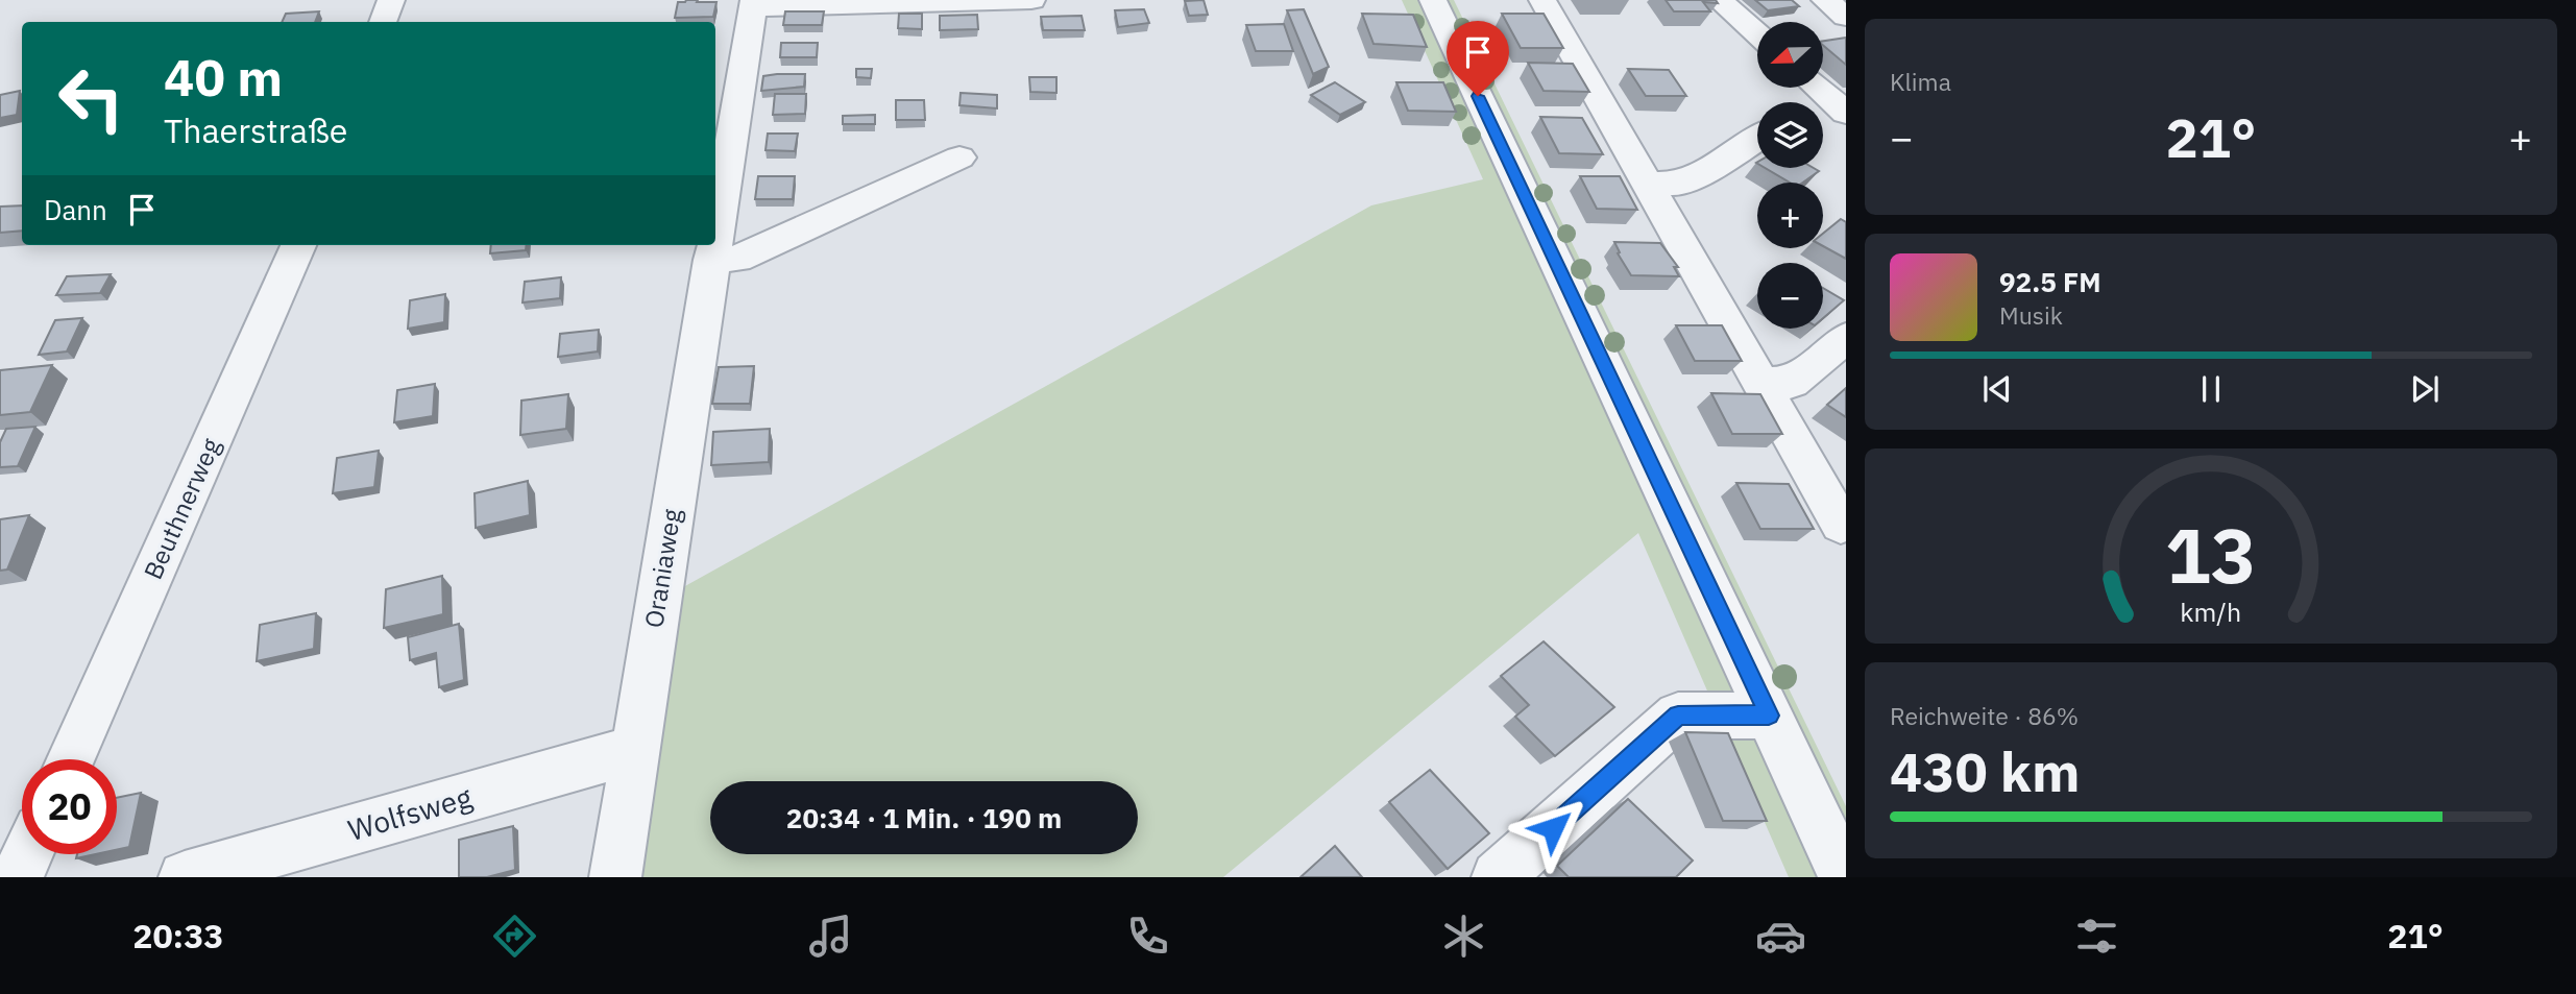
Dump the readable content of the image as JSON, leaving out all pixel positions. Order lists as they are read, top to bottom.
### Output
{
  "streets": {
    "street": ["Beuthnerweg", "Oraniaweg", "Wolfsweg"]
  },
  "crossings": [
    ["Oraniaweg", "Wolfsweg"]
  ],
  "north": "left",
  "page": {
    "tile": [
      "Klima",
      ["Reichweite · 86%", "430 km"]
    ],
    "map_buttons": ["+", "−"],
    "turn": ["40 m", "Thaerstraße"],
    "heat": ["−", "21°", "+"],
    "then": "Dann",
    "song": ["92.5 FM", "Musik"],
    "limit": "20",
    "trip": "20:34 · 1 Min. · 190 m",
    "tabs": ["20:33", "21°"],
    "gauge": ["13", "km/h"]
  }
}
